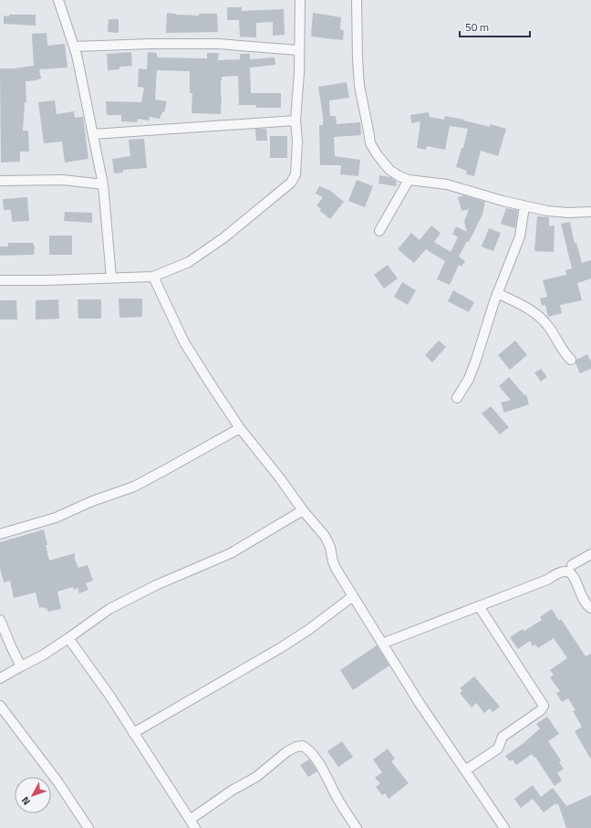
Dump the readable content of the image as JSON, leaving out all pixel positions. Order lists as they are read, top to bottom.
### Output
{
  "scale_bar": "50 m",
  "north": "bottom left"
}
